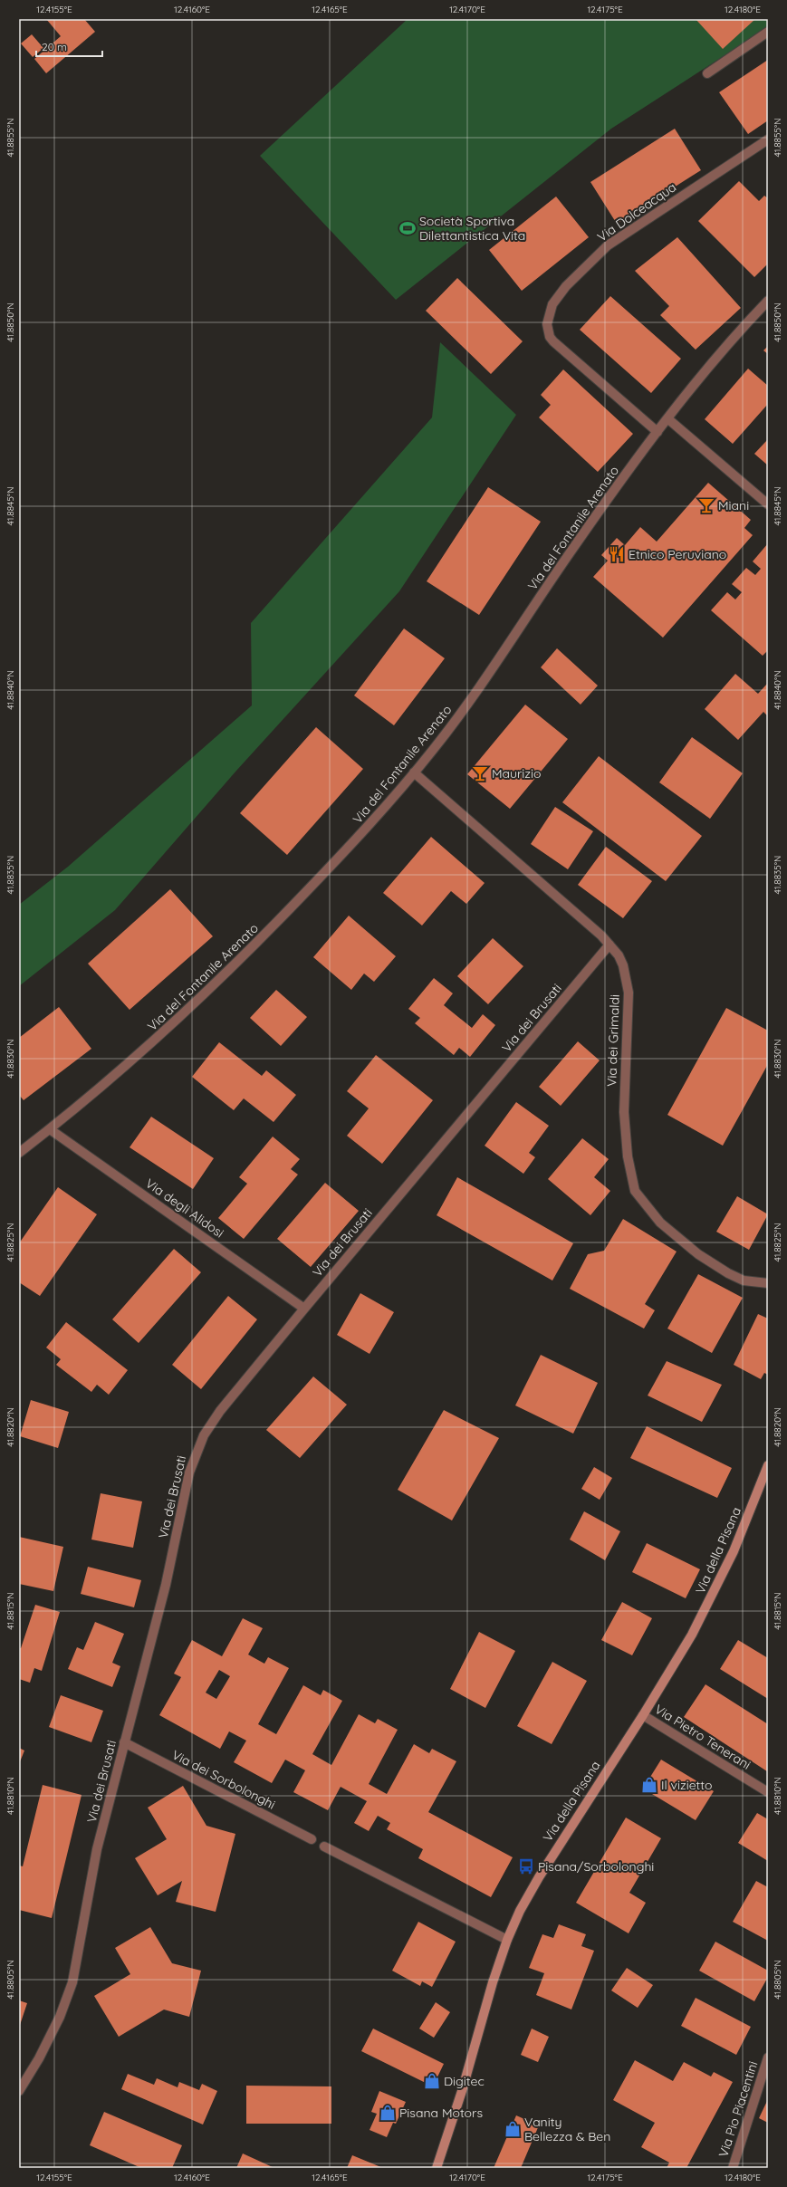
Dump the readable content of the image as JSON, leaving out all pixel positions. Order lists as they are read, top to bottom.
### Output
{
  "streets": {
    "main road": ["Via della Pisana"],
    "street": [
      "Via Dolceacqua",
      "Via del Fontanile Arenato",
      "Via dei Brusati",
      "Via dei Grimaldi",
      "Via degli Alidosi",
      "Via Pietro Tenerani",
      "Via dei Sorbolonghi",
      "Via Pio Piacentini"
    ]
  },
  "crossings": [
    ["Via Dolceacqua", "Via del Fontanile Arenato"],
    ["Via del Fontanile Arenato", "Via dei Grimaldi"],
    ["Via del Fontanile Arenato", "Via degli Alidosi"],
    ["Via dei Brusati", "Via dei Grimaldi"],
    ["Via dei Brusati", "Via degli Alidosi"],
    ["Via dei Brusati", "Via dei Sorbolonghi"],
    ["Via della Pisana", "Via Pietro Tenerani"]
  ],
  "places": {
    "sports": ["Società Sportiva Dilettantistica Vita"],
    "bar": ["Miani", "Maurizio"],
    "restaurant": ["Etnico Peruviano"],
    "shop": [
      "Il vizietto",
      "Digitec",
      "Pisana Motors",
      "Vanity Bellezza & Ben"
    ],
    "bus stop": ["Pisana/Sorbolonghi"]
  },
  "scale_bar": "20 m",
  "coordinates": [
    "12.4155°E",
    "12.4160°E",
    "12.4165°E",
    "12.4170°E",
    "12.4175°E",
    "12.4180°E",
    "41.8855°N",
    "41.8850°N",
    "41.8845°N",
    "41.8840°N",
    "41.8835°N",
    "41.8830°N",
    "41.8825°N",
    "41.8820°N",
    "41.8815°N",
    "41.8810°N",
    "41.8805°N"
  ]
}
